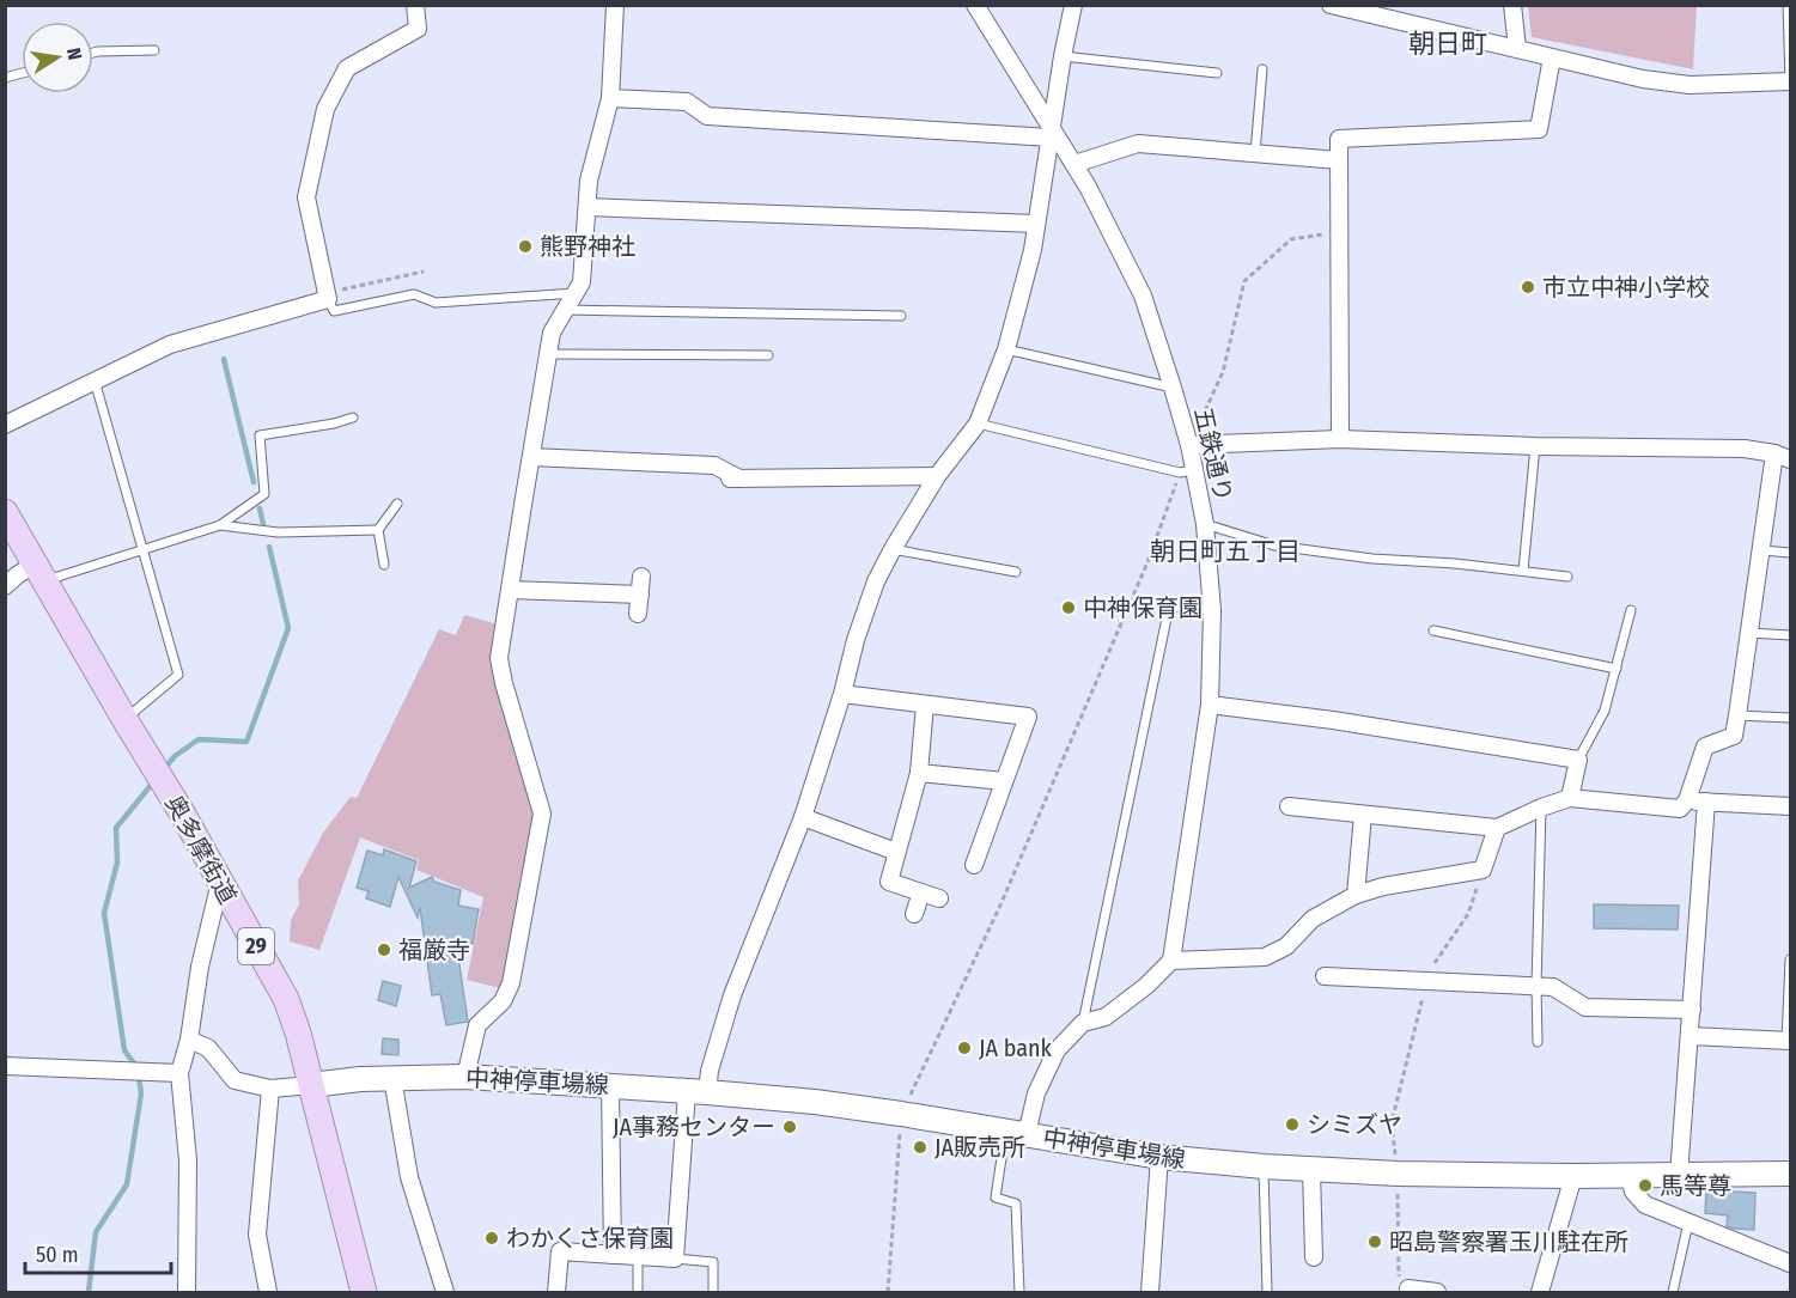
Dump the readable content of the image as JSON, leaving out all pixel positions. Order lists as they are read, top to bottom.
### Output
{
  "streets": {
    "main road": ["奥多摩街道", "29", "中神停車場線"],
    "street": ["五鉄通り"]
  },
  "crossings": [
    ["奥多摩街道", "中神停車場線"]
  ],
  "districts": ["朝日町", "朝日町五丁目"],
  "places": [
    "熊野神社",
    "市立中神小学校",
    "中神保育園",
    "福厳寺",
    "JA bank",
    "シミズヤ",
    "JA事務センター",
    "JA販売所",
    "馬等尊",
    "わかくさ保育園",
    "昭島警察署玉川駐在所"
  ],
  "scale_bar": "50 m",
  "north": "right"
}
